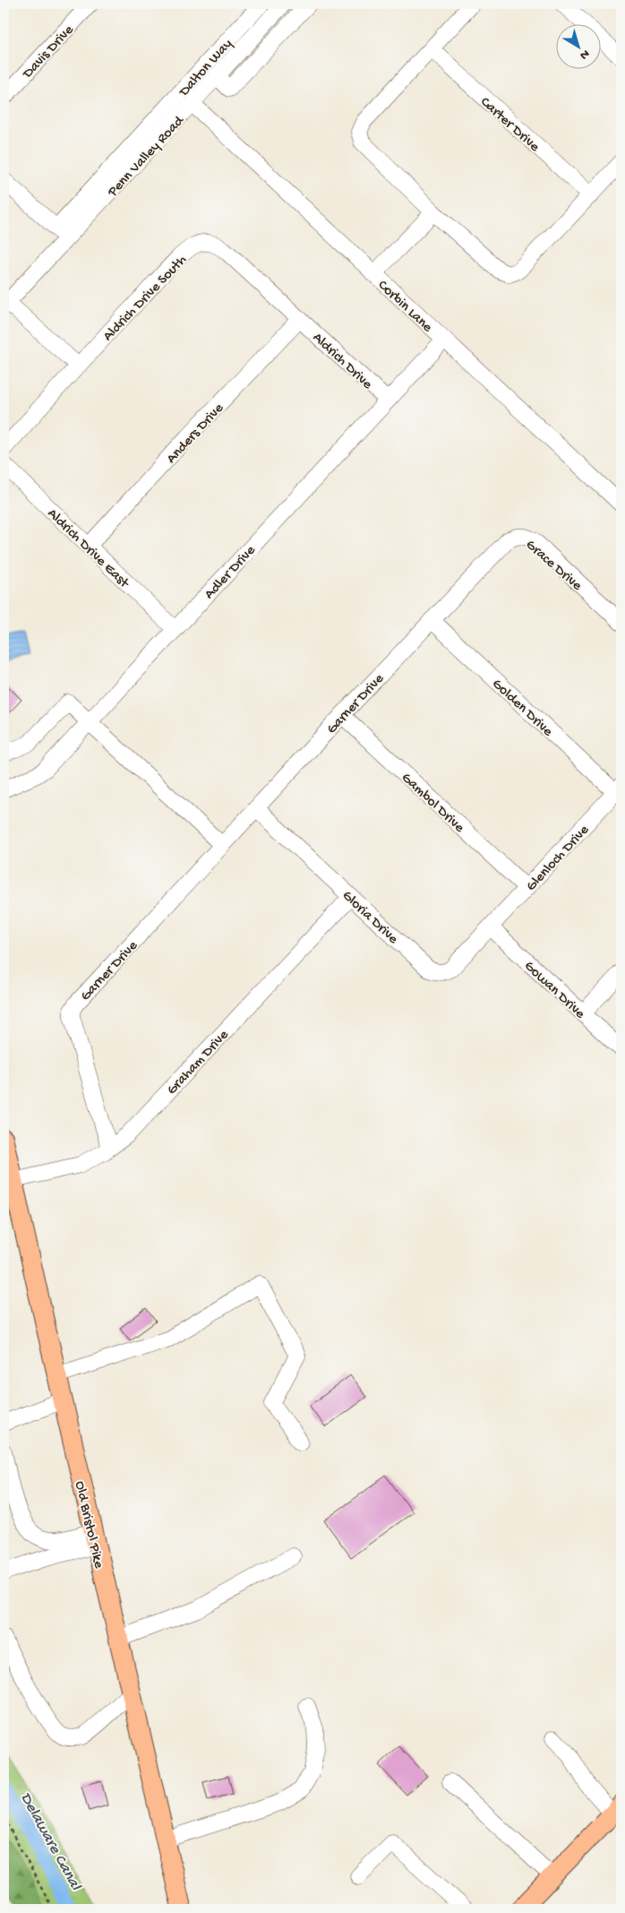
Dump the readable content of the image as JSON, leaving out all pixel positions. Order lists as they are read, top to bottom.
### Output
{
  "streets": {
    "main road": ["Old Bristol Pike"],
    "street": [
      "Davis Drive",
      "Dalton Way",
      "Carter Drive",
      "Penn Valley Road",
      "Aldrich Drive South",
      "Corbin Lane",
      "Aldrich Drive",
      "Anders Drive",
      "Aldrich Drive East",
      "Grace Drive",
      "Adler Drive",
      "Garner Drive",
      "Golden Drive",
      "Gambol Drive",
      "Glenloch Drive",
      "Gloria Drive",
      "Gowan Drive",
      "Graham Drive"
    ]
  },
  "crossings": [
    ["Dalton Way", "Penn Valley Road"],
    ["Penn Valley Road", "Corbin Lane"],
    ["Aldrich Drive South", "Aldrich Drive"],
    ["Aldrich Drive South", "Anders Drive"],
    ["Corbin Lane", "Adler Drive"],
    ["Aldrich Drive", "Anders Drive"],
    ["Aldrich Drive", "Adler Drive"],
    ["Anders Drive", "Aldrich Drive East"],
    ["Aldrich Drive East", "Adler Drive"],
    ["Grace Drive", "Garner Drive"],
    ["Grace Drive", "Golden Drive"],
    ["Garner Drive", "Golden Drive"],
    ["Garner Drive", "Gambol Drive"],
    ["Garner Drive", "Gloria Drive"],
    ["Garner Drive", "Graham Drive"],
    ["Golden Drive", "Glenloch Drive"],
    ["Gambol Drive", "Glenloch Drive"],
    ["Glenloch Drive", "Gloria Drive"],
    ["Glenloch Drive", "Gowan Drive"],
    ["Gloria Drive", "Gowan Drive"],
    ["Gloria Drive", "Graham Drive"],
    ["Graham Drive", "Old Bristol Pike"]
  ],
  "water": ["Delaware Canal"],
  "north": "bottom right"
}
